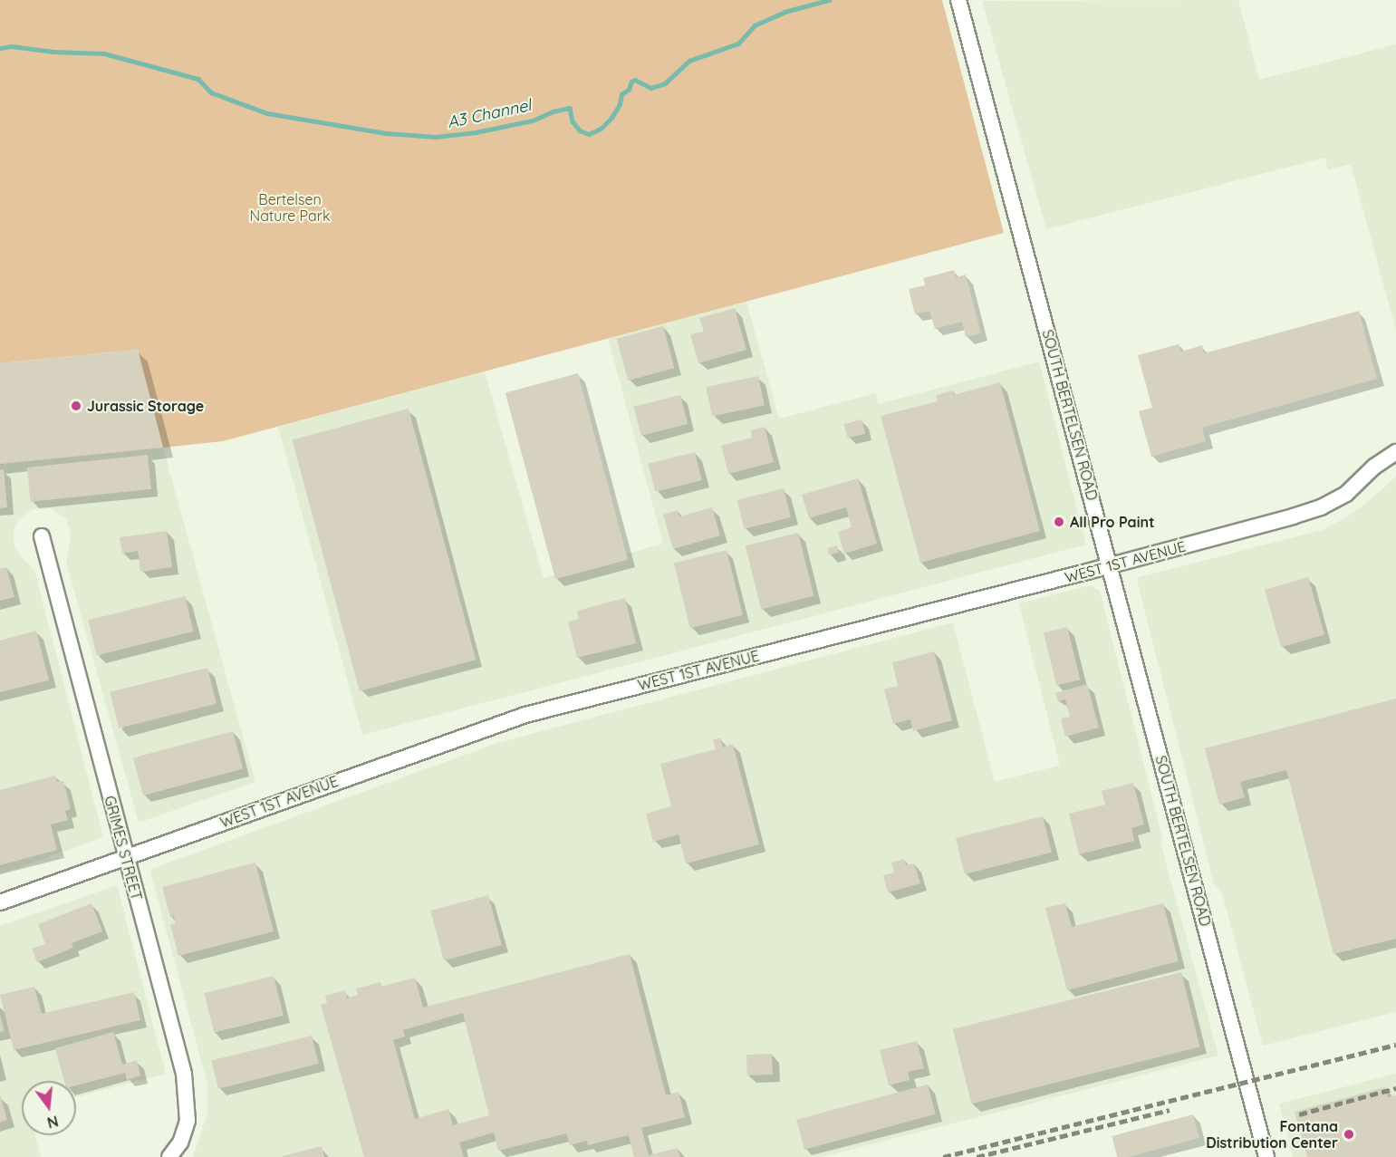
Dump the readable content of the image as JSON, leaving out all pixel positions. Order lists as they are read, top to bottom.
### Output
{
  "streets": {
    "street": ["SOUTH BERTELSEN ROAD", "WEST 1ST AVENUE", "GRIMES STREET"]
  },
  "crossings": [
    ["SOUTH BERTELSEN ROAD", "WEST 1ST AVENUE"],
    ["WEST 1ST AVENUE", "GRIMES STREET"]
  ],
  "water": ["A3 Channel"],
  "parks": ["Bertelsen Nature Park"],
  "places": ["Jurassic Storage", "All Pro Paint", "Fontana Distribution Center"],
  "north": "bottom"
}
